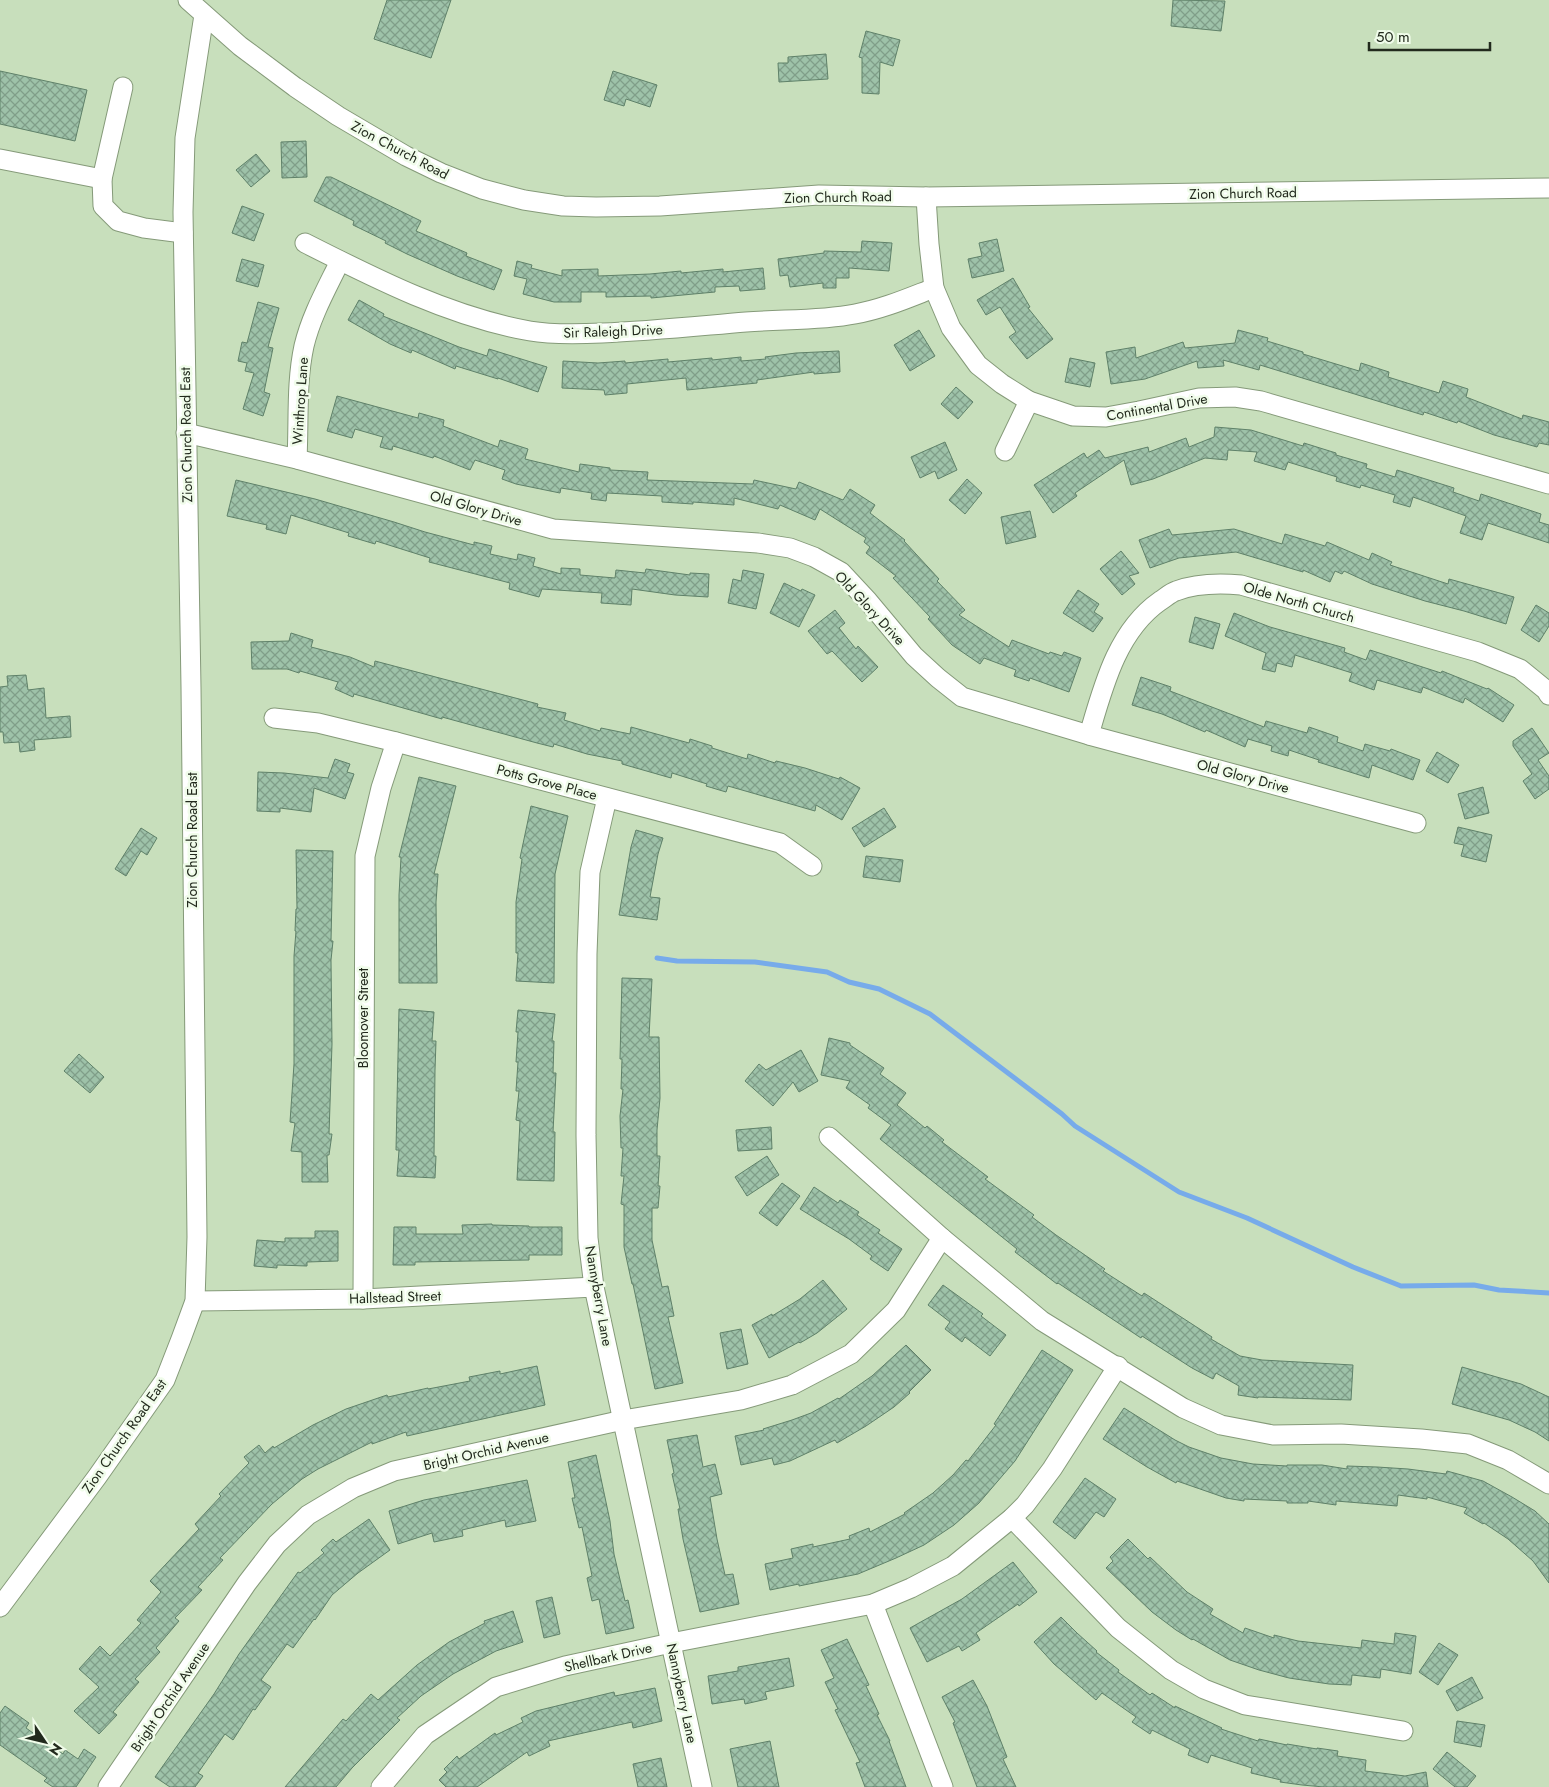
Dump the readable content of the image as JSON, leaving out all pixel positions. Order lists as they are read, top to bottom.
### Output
{
  "streets": {
    "street": [
      "Zion Church Road",
      "Sir Raleigh Drive",
      "Winthrop Lane",
      "Continental Drive",
      "Zion Church Road East",
      "Old Glory Drive",
      "Olde North Church",
      "Potts Grove Place",
      "Bloomover Street",
      "Nannyberry Lane",
      "Hallstead Street",
      "Bright Orchid Avenue",
      "Shellbark Drive"
    ]
  },
  "crossings": [
    ["Zion Church Road", "Continental Drive"],
    ["Zion Church Road", "Zion Church Road East"],
    ["Sir Raleigh Drive", "Winthrop Lane"],
    ["Sir Raleigh Drive", "Continental Drive"],
    ["Winthrop Lane", "Old Glory Drive"],
    ["Zion Church Road East", "Old Glory Drive"],
    ["Zion Church Road East", "Hallstead Street"],
    ["Old Glory Drive", "Olde North Church"],
    ["Potts Grove Place", "Bloomover Street"],
    ["Potts Grove Place", "Nannyberry Lane"],
    ["Bloomover Street", "Hallstead Street"],
    ["Nannyberry Lane", "Hallstead Street"],
    ["Nannyberry Lane", "Bright Orchid Avenue"],
    ["Nannyberry Lane", "Shellbark Drive"]
  ],
  "scale_bar": "50 m",
  "north": "bottom right"
}
